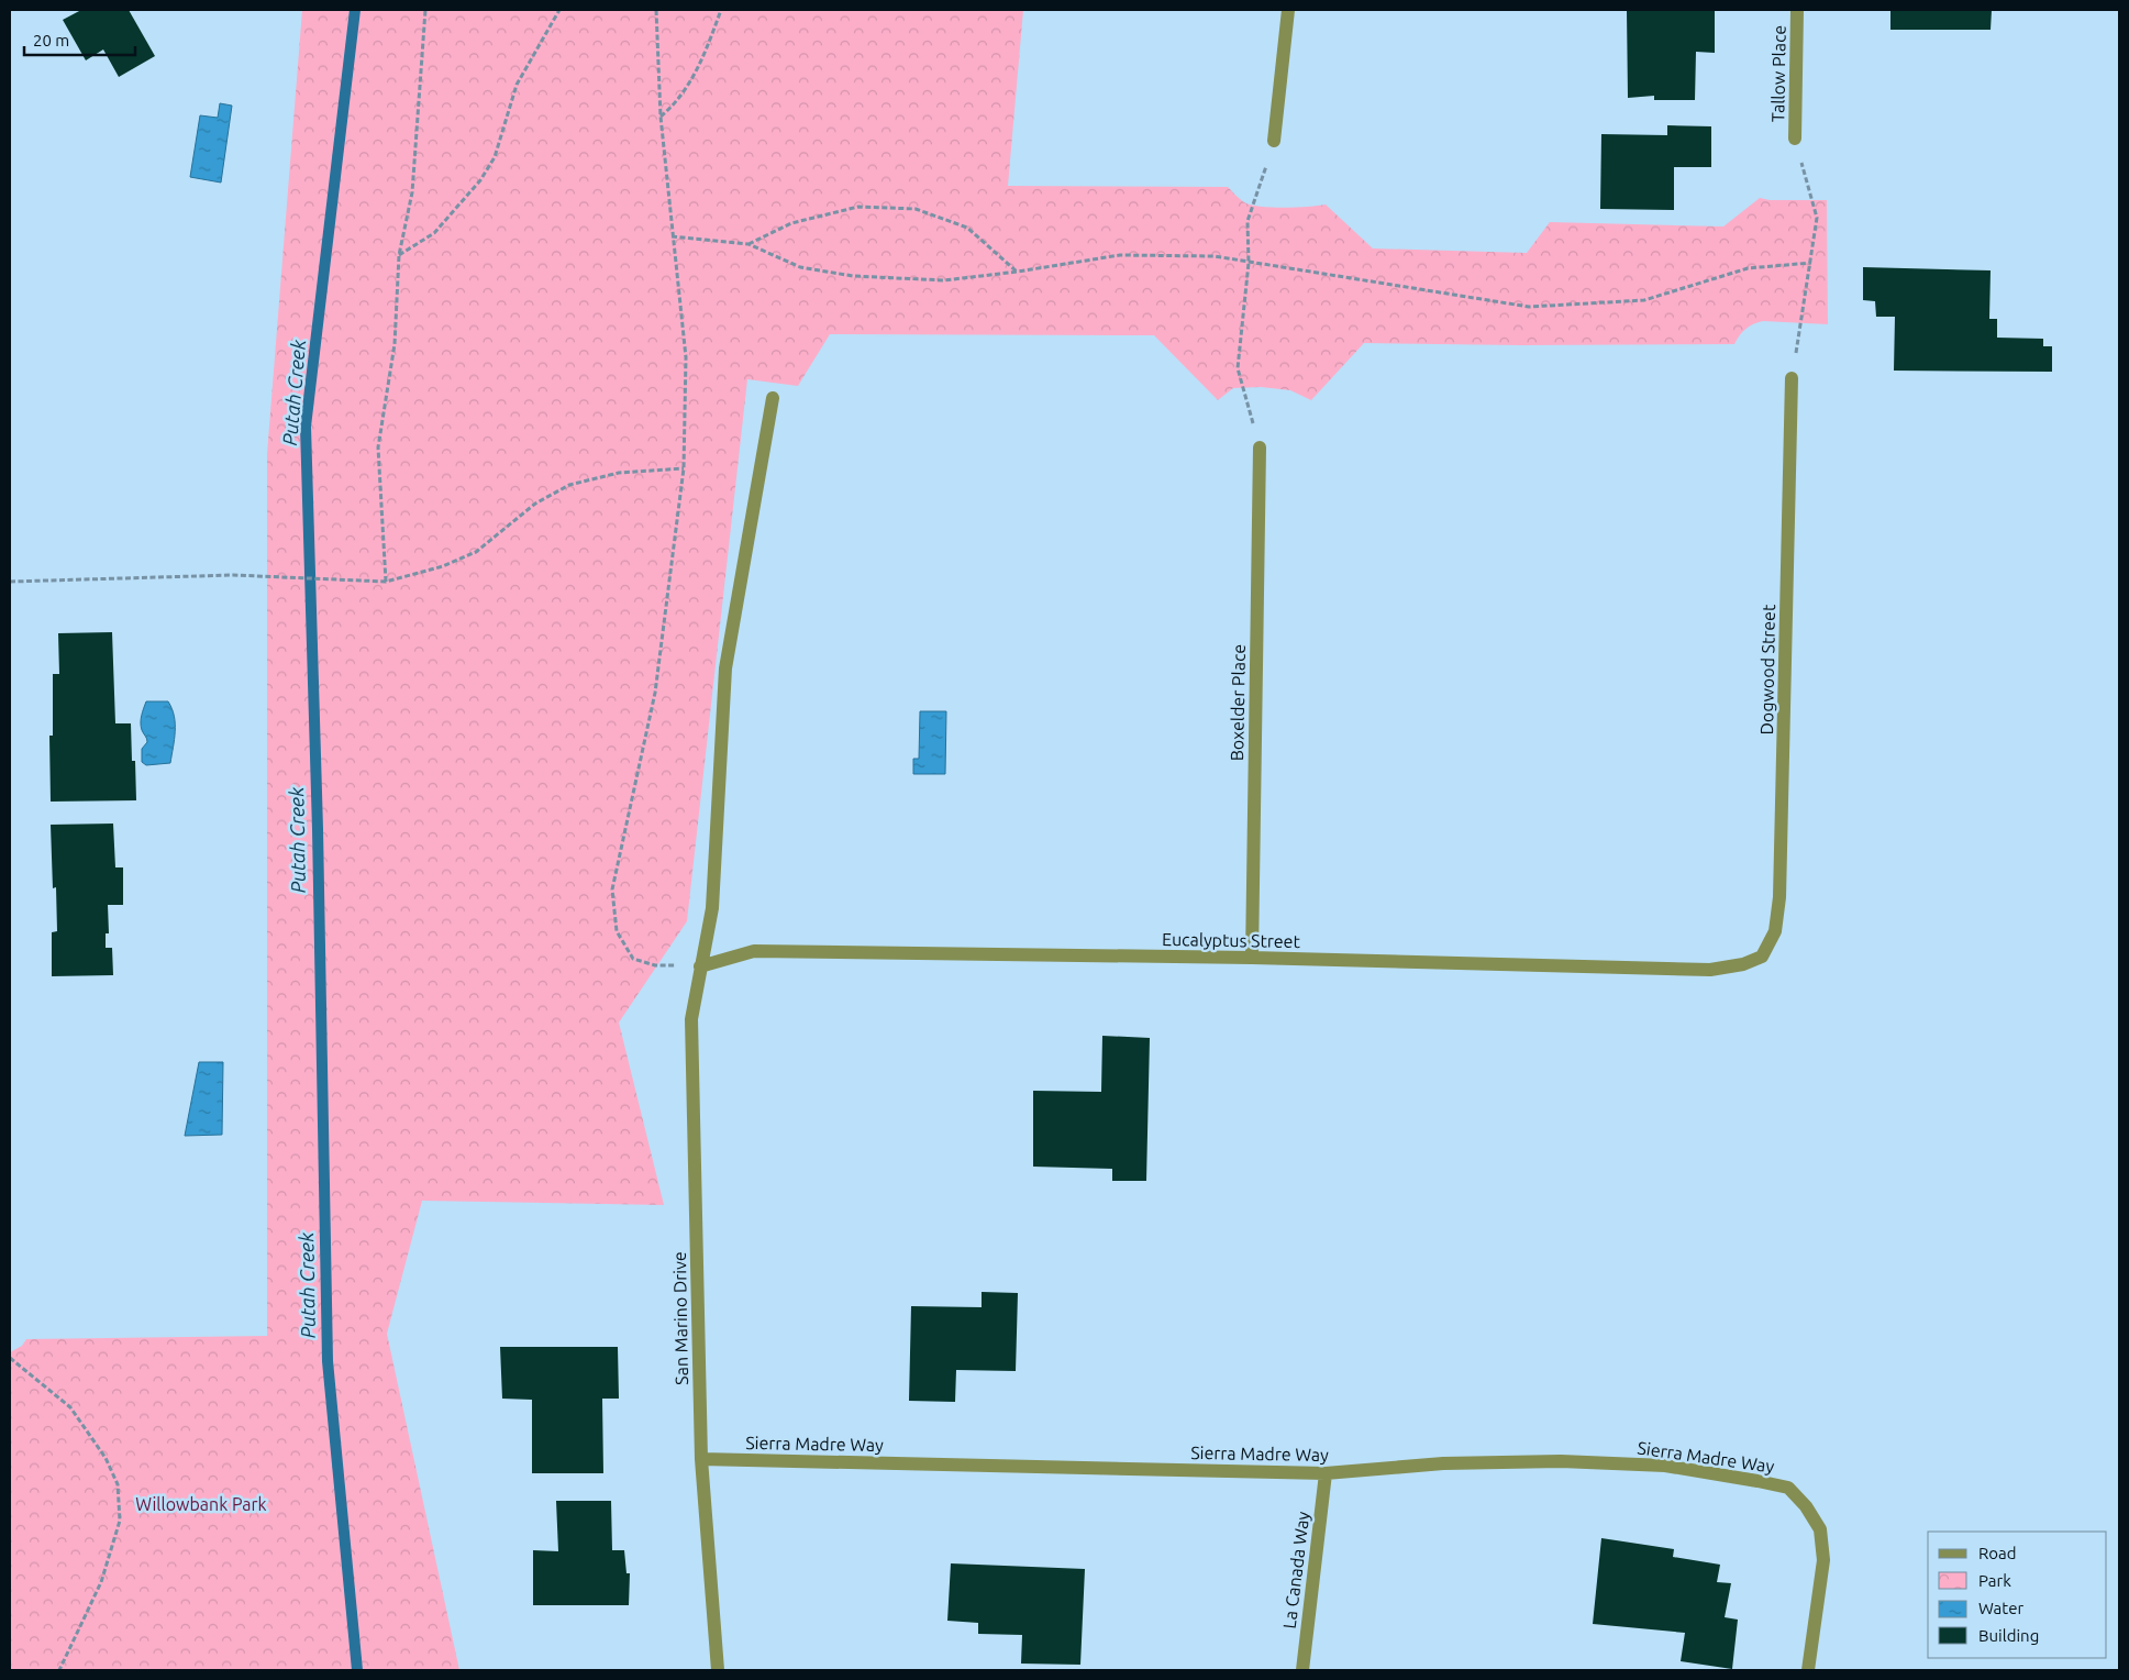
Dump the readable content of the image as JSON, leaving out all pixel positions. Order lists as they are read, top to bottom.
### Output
{
  "streets": {
    "street": [
      "Tallow Place",
      "Dogwood Street",
      "Boxelder Place",
      "Eucalyptus Street",
      "San Marino Drive",
      "Sierra Madre Way",
      "La Canada Way"
    ]
  },
  "crossings": [
    ["Dogwood Street", "Eucalyptus Street"],
    ["Boxelder Place", "Eucalyptus Street"],
    ["Eucalyptus Street", "San Marino Drive"],
    ["San Marino Drive", "Sierra Madre Way"],
    ["Sierra Madre Way", "La Canada Way"]
  ],
  "water": ["Putah Creek"],
  "parks": ["Willowbank Park"],
  "legend": [
    "Road",
    "Park",
    "Water",
    "Building"
  ],
  "scale_bar": "20 m"
}
